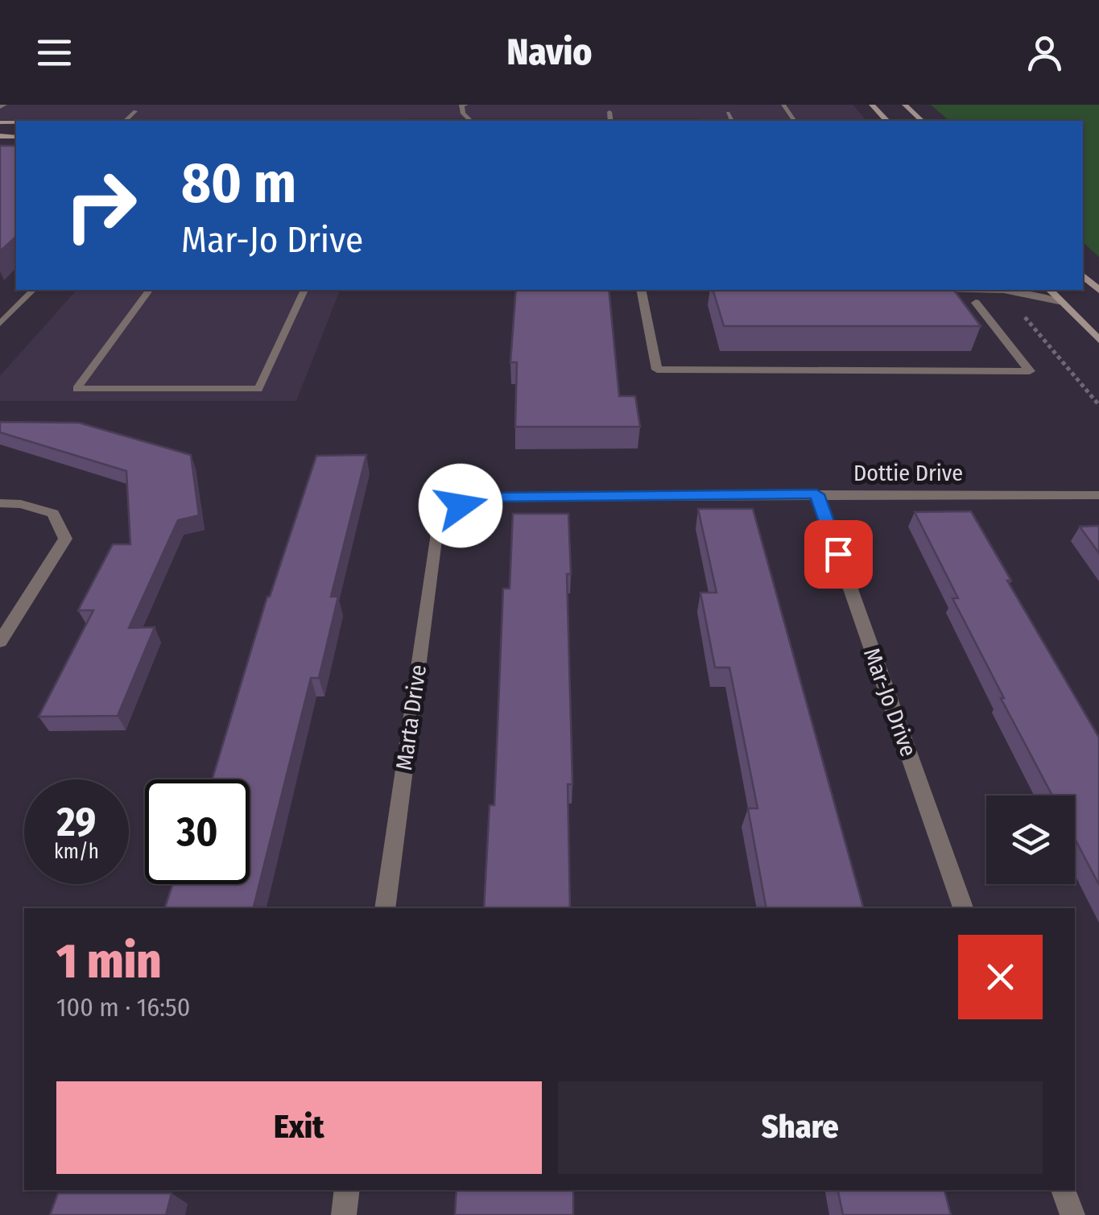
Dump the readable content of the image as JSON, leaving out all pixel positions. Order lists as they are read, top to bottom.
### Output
{
  "streets": {
    "street": ["Dottie Drive", "Mar-Jo Drive", "Marta Drive"]
  },
  "crossings": [
    ["Dottie Drive", "Mar-Jo Drive"],
    ["Dottie Drive", "Marta Drive"]
  ],
  "page": {
    "header": "Navio",
    "turn": ["80 m", "Mar-Jo Drive"],
    "speed": "29 km/h",
    "limit": "30",
    "heading": ["1 min", "100 m · 16:50"],
    "buttons": ["Exit", "Share"]
  }
}
